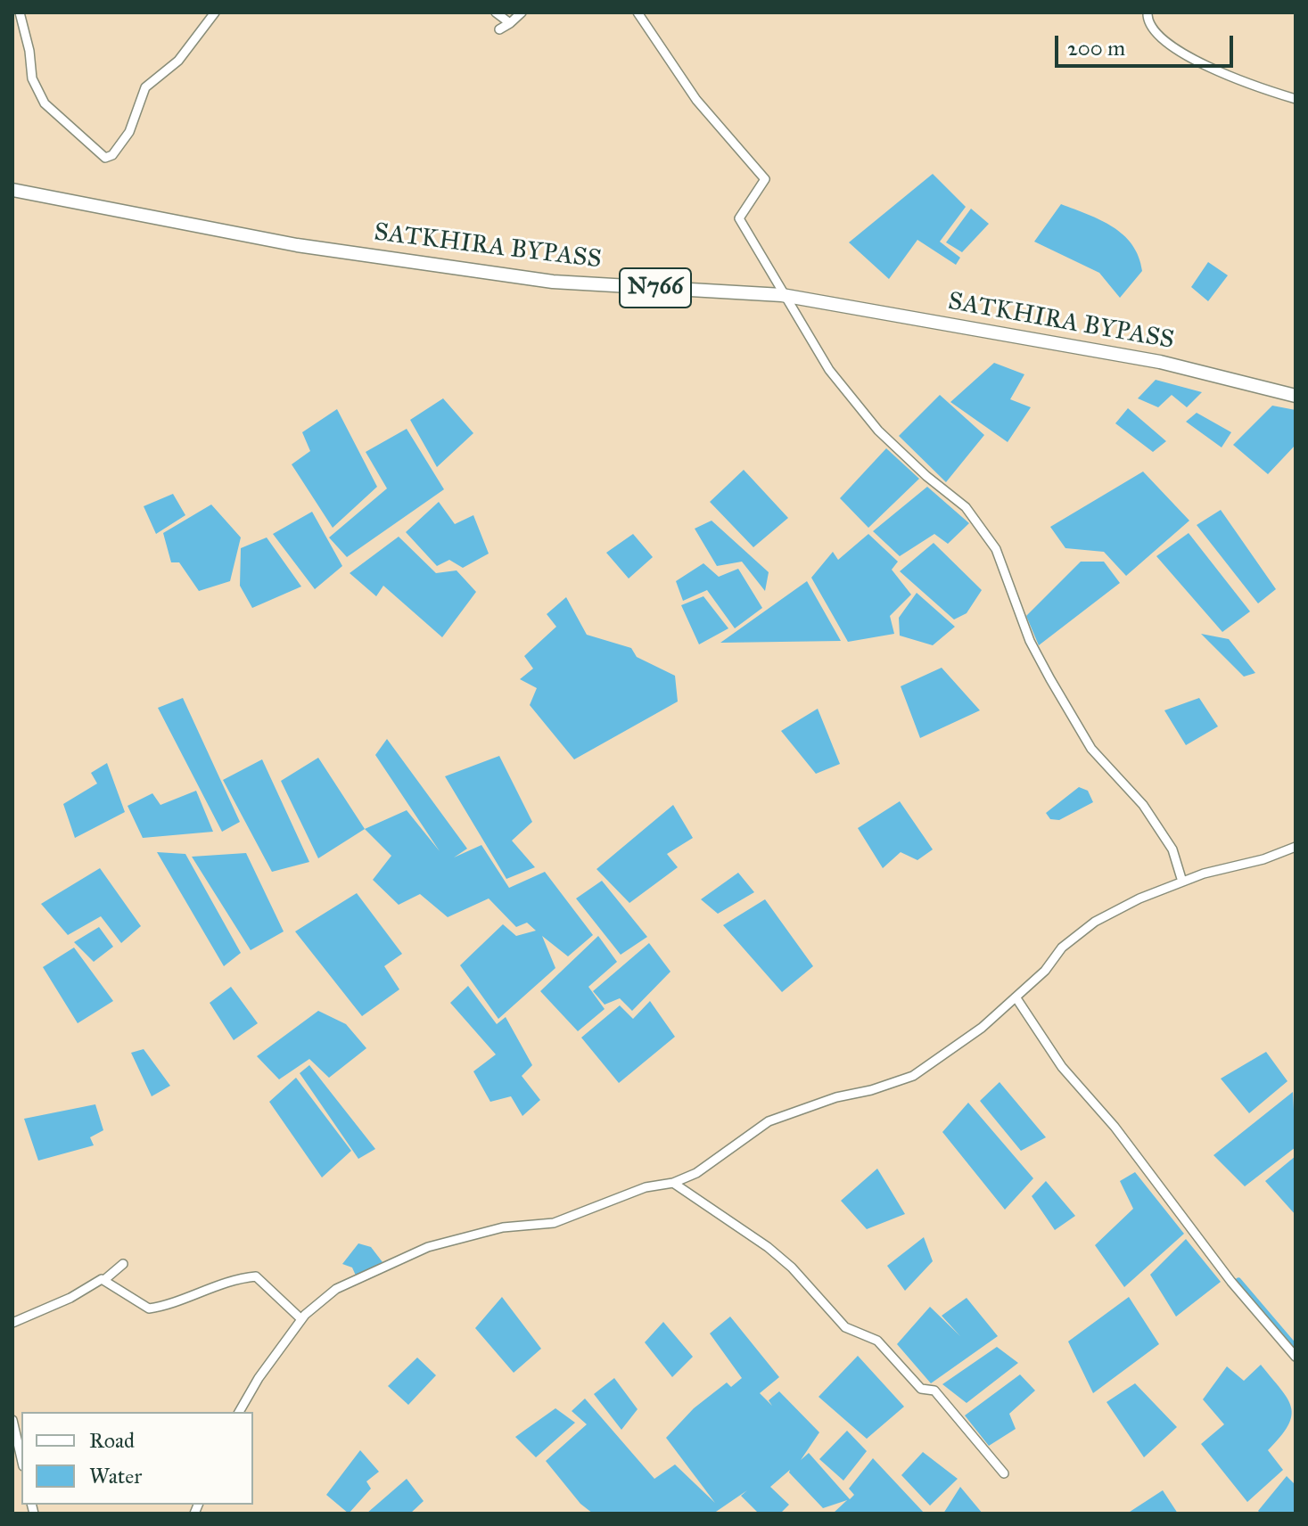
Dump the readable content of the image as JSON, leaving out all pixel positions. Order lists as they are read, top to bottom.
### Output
{
  "streets": {
    "highway": ["SATKHIRA BYPASS", "N766"]
  },
  "legend": ["Road", "Water"],
  "scale_bar": "200 m"
}
